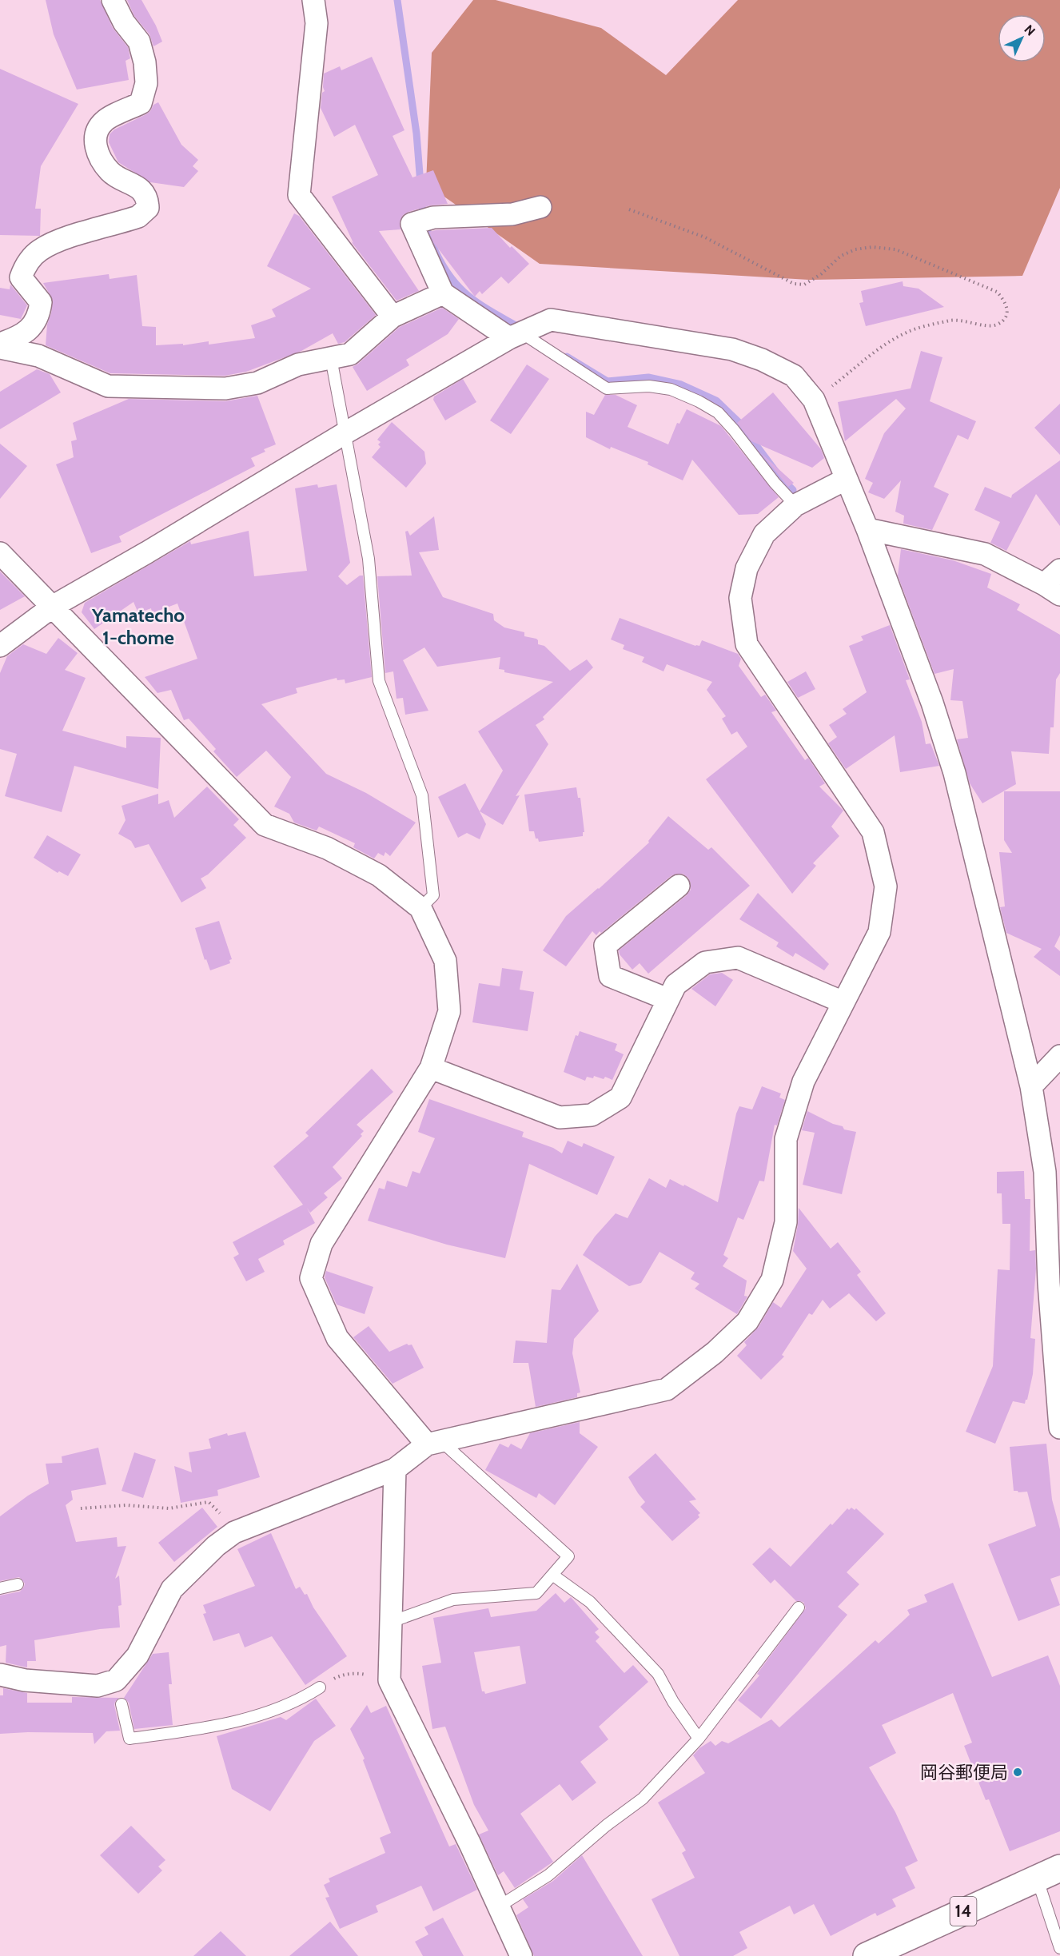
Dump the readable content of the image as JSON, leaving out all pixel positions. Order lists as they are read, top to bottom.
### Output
{
  "streets": {
    "main road": ["14"]
  },
  "districts": ["Yamatecho 1-chome"],
  "places": ["岡谷郵便局"],
  "north": "top right"
}
